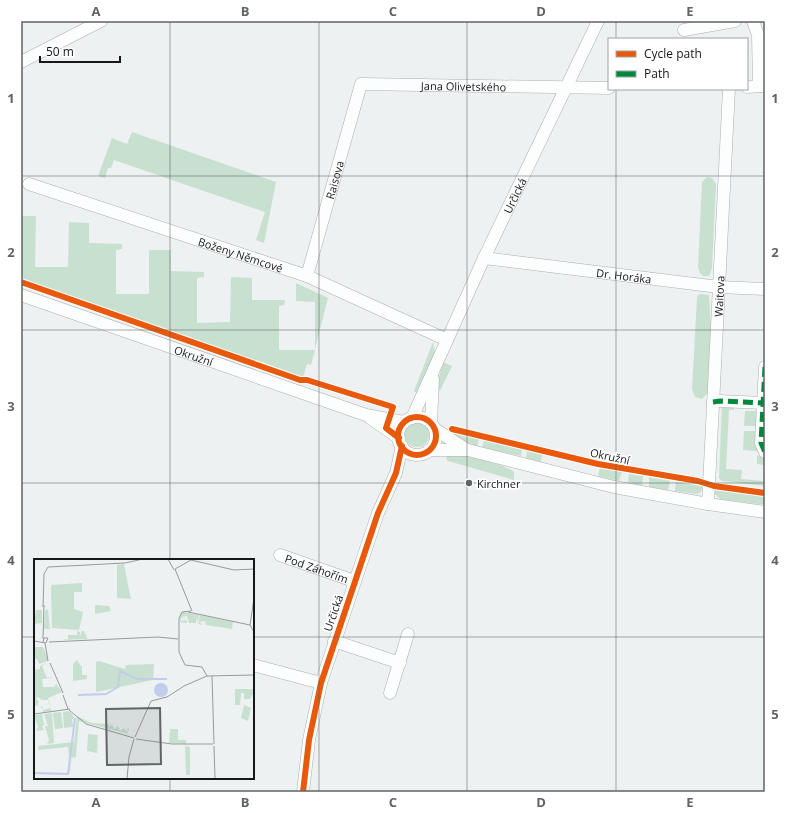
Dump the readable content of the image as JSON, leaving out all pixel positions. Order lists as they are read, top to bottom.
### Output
{
  "streets": {
    "street": [
      "Jana Olivetského",
      "Raisova",
      "Určická",
      "Boženy Němcové",
      "Dr. Horáka",
      "Waitova",
      "Okružní",
      "Pod Záhořím"
    ]
  },
  "crossings": [
    ["Jana Olivetského", "Raisova"],
    ["Jana Olivetského", "Určická"],
    ["Raisova", "Boženy Němcové"],
    ["Určická", "Boženy Němcové"],
    ["Určická", "Dr. Horáka"],
    ["Určická", "Okružní"],
    ["Určická", "Pod Záhořím"],
    ["Dr. Horáka", "Waitova"]
  ],
  "places": ["Kirchner"],
  "legend": ["Cycle path", "Path"],
  "scale_bar": "50 m",
  "grid": {
    "columns": [
      "A",
      "B",
      "C",
      "D",
      "E"
    ],
    "rows": [
      "1",
      "2",
      "3",
      "4",
      "5"
    ]
  }
}
